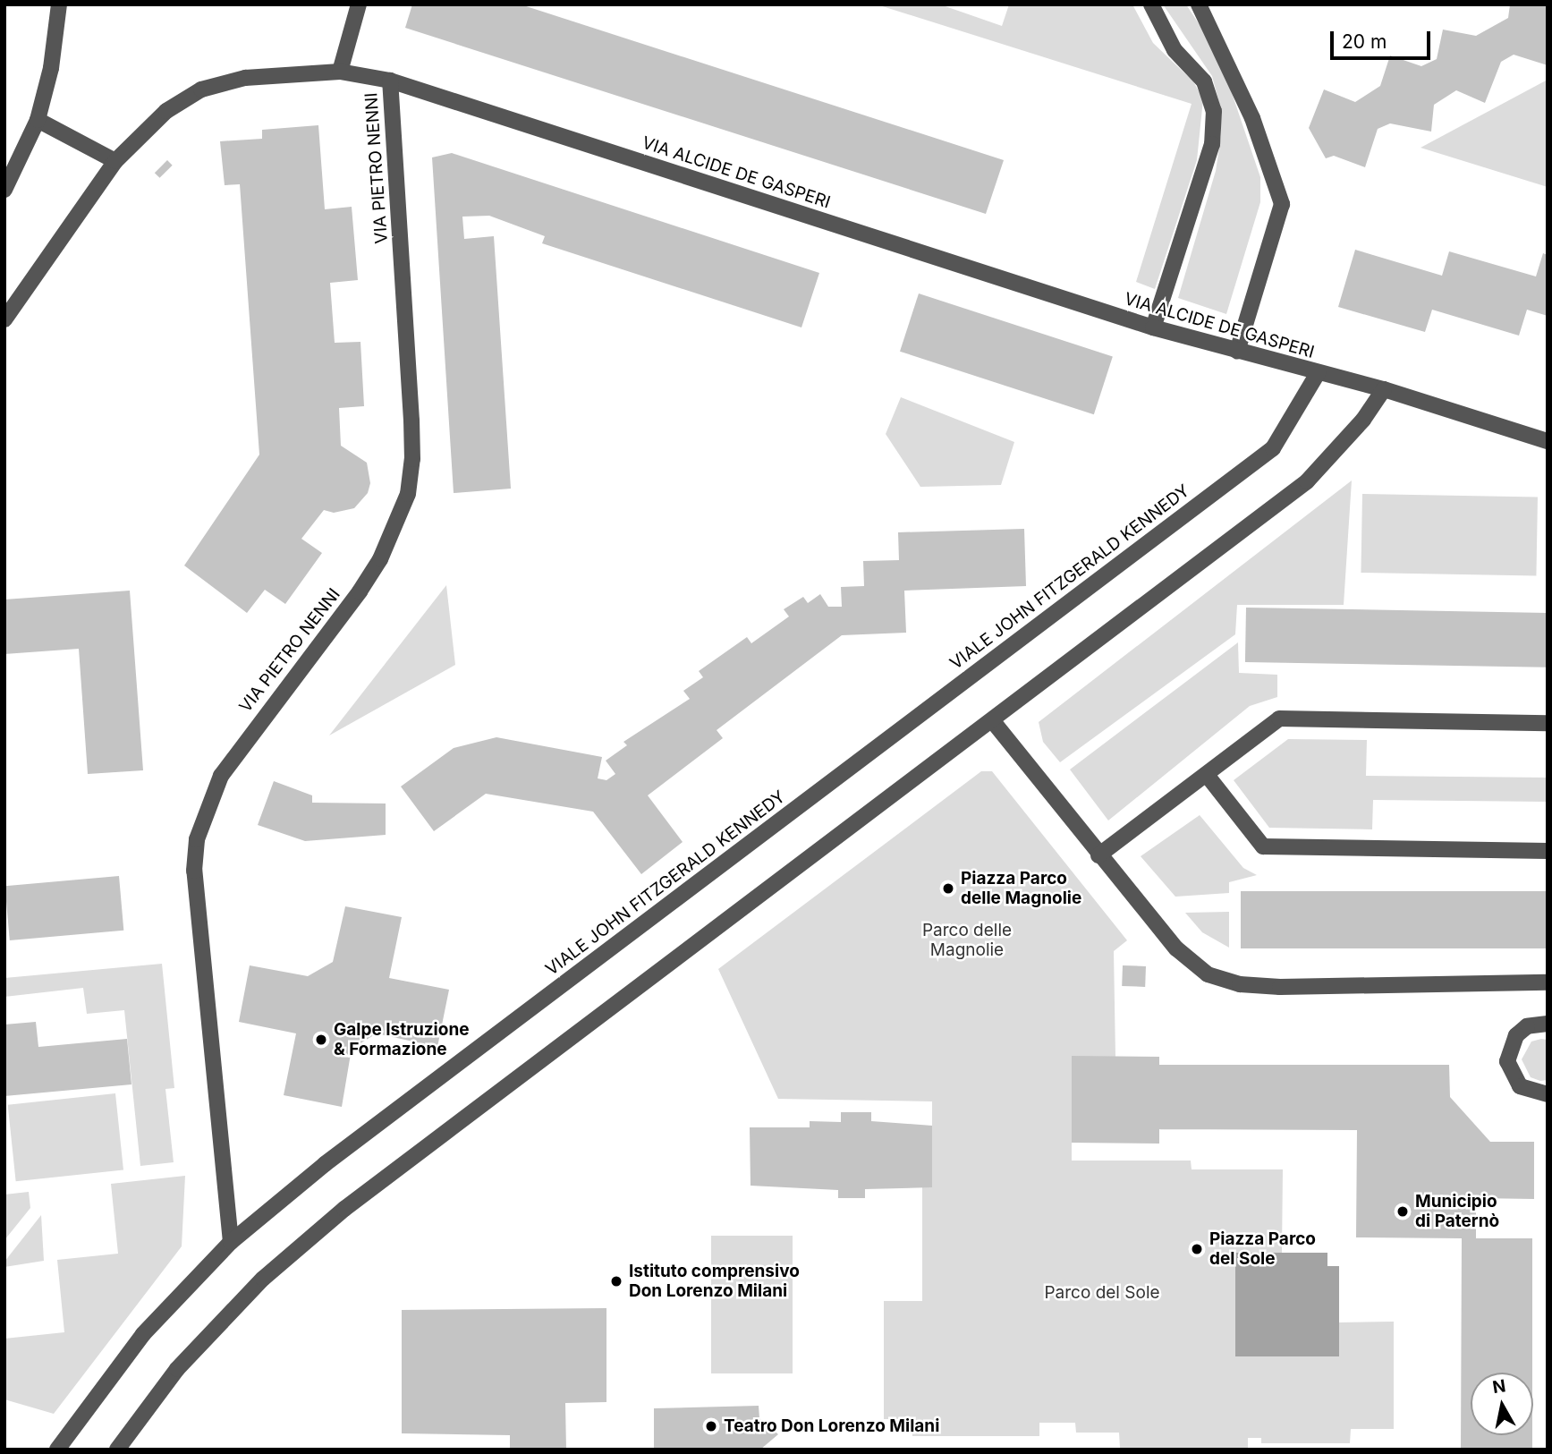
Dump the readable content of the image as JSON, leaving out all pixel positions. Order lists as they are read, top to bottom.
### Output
{
  "streets": {
    "street": ["VIA PIETRO NENNI", "VIA ALCIDE DE GASPERI", "VIALE JOHN FITZGERALD KENNEDY"]
  },
  "crossings": [
    ["VIA PIETRO NENNI", "VIA ALCIDE DE GASPERI"],
    ["VIA PIETRO NENNI", "VIALE JOHN FITZGERALD KENNEDY"],
    ["VIA ALCIDE DE GASPERI", "VIALE JOHN FITZGERALD KENNEDY"]
  ],
  "parks": ["Parco delle Magnolie", "Parco del Sole"],
  "places": [
    "Piazza Parco delle Magnolie",
    "Galpe Istruzione & Formazione",
    "Municipio di Paternò",
    "Piazza Parco del Sole",
    "Istituto comprensivo Don Lorenzo Milani",
    "Teatro Don Lorenzo Milani"
  ],
  "scale_bar": "20 m",
  "north": "top"
}
